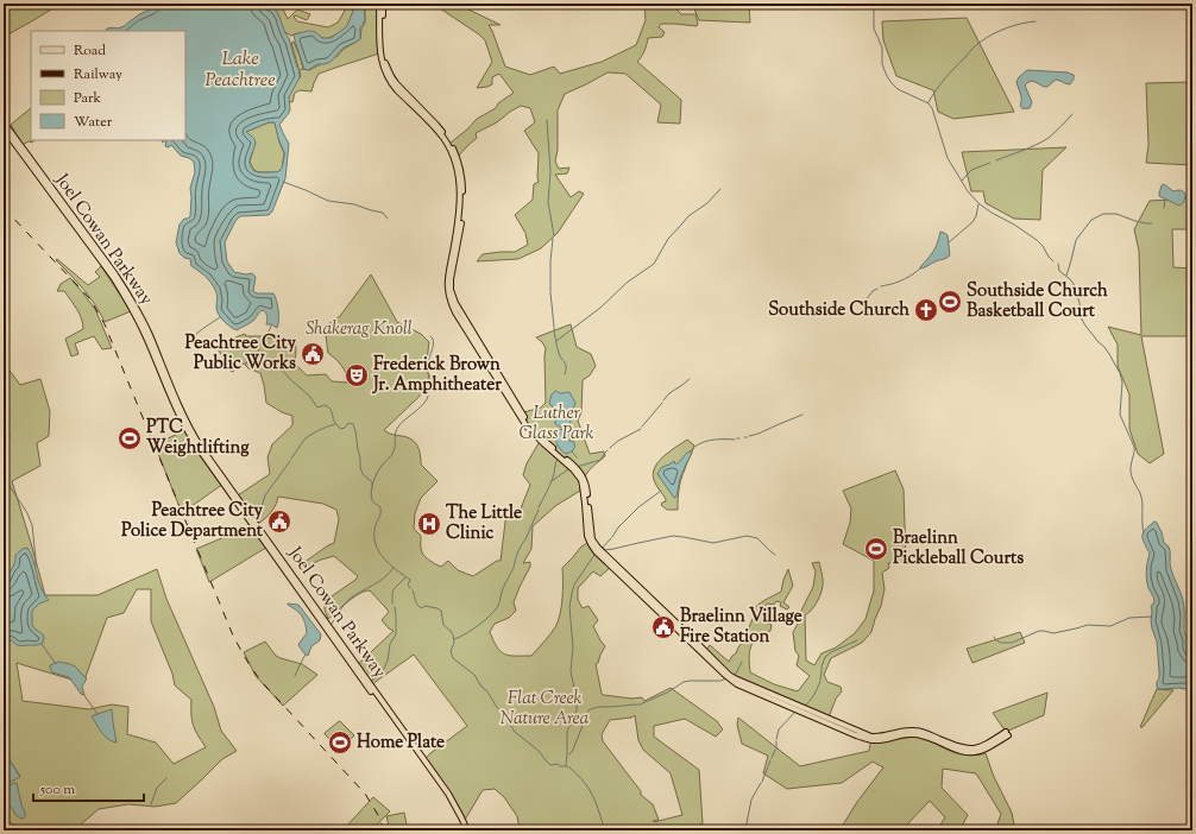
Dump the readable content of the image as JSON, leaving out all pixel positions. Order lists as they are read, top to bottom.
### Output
{
  "streets": {
    "main road": ["Joel Cowan Parkway"]
  },
  "water": ["Lake Peachtree"],
  "parks": ["Shakerag Knoll", "Luther Glass Park", "Flat Creek Nature Area"],
  "places": {
    "sports": [
      "Southside Church Basketball Court",
      "PTC Weightlifting",
      "Braelinn Pickleball Courts",
      "Home Plate"
    ],
    "church": ["Southside Church"],
    "public building": ["Peachtree City Public Works", "Peachtree City Police Department", "Braelinn Village Fire Station"],
    "theatre": ["Frederick Brown Jr. Amphitheater"],
    "hospital": ["The Little Clinic"]
  },
  "legend": [
    "Road",
    "Railway",
    "Park",
    "Water"
  ],
  "scale_bar": "500 m"
}
